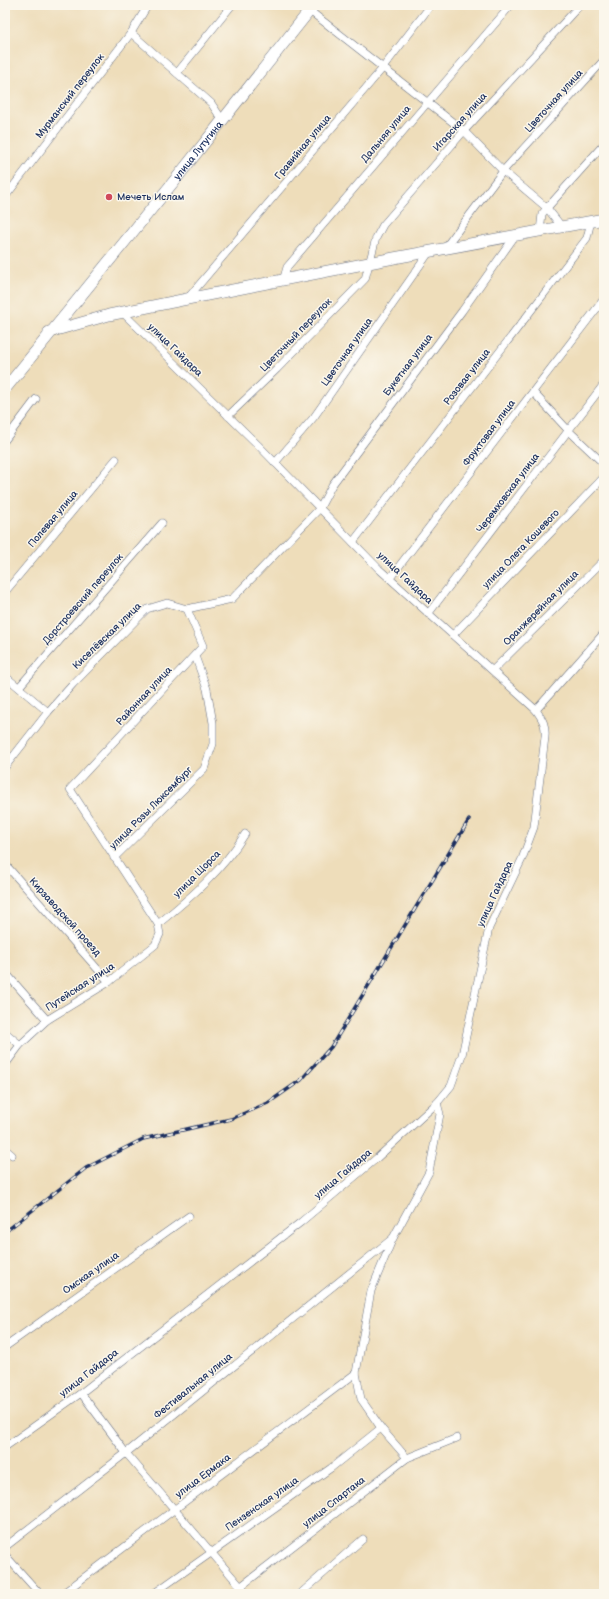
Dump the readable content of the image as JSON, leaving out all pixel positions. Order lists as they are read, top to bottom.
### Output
{
  "streets": {
    "main road": ["улица Лутугина"],
    "street": [
      "Мурманский переулок",
      "Цветочная улица",
      "Игарская улица",
      "Дальняя улица",
      "Гравийная улица",
      "Цветочный переулок",
      "улица Гайдара",
      "Букетная улица",
      "Розовая улица",
      "Фруктовая улица",
      "Черемховская улица",
      "Полевая улица",
      "улица Олега Кошевого",
      "Дорстроевский переулок",
      "Оранжерейная улица",
      "Киселёвская улица",
      "Районная улица",
      "улица Розы Люксембург",
      "улица Щорса",
      "Кирзаводской проезд",
      "Путейская улица",
      "Омская улица",
      "Фестивальная улица",
      "улица Ермака",
      "улица Спартака",
      "Пензенская улица"
    ]
  },
  "crossings": [
    ["Цветочная улица", "улица Гайдара"],
    ["Игарская улица", "Цветочный переулок"],
    ["Цветочный переулок", "улица Гайдара"],
    ["улица Гайдара", "Букетная улица"],
    ["улица Гайдара", "Розовая улица"],
    ["улица Гайдара", "Фруктовая улица"],
    ["улица Гайдара", "Черемховская улица"],
    ["улица Гайдара", "улица Олега Кошевого"],
    ["улица Гайдара", "Оранжерейная улица"],
    ["улица Гайдара", "Киселёвская улица"],
    ["Букетная улица", "Киселёвская улица"],
    ["Киселёвская улица", "Районная улица"],
    ["Районная улица", "улица Розы Люксембург"],
    ["улица Щорса", "Путейская улица"],
    ["Кирзаводской проезд", "Путейская улица"]
  ],
  "places": ["Мечеть Ислам"]
}
